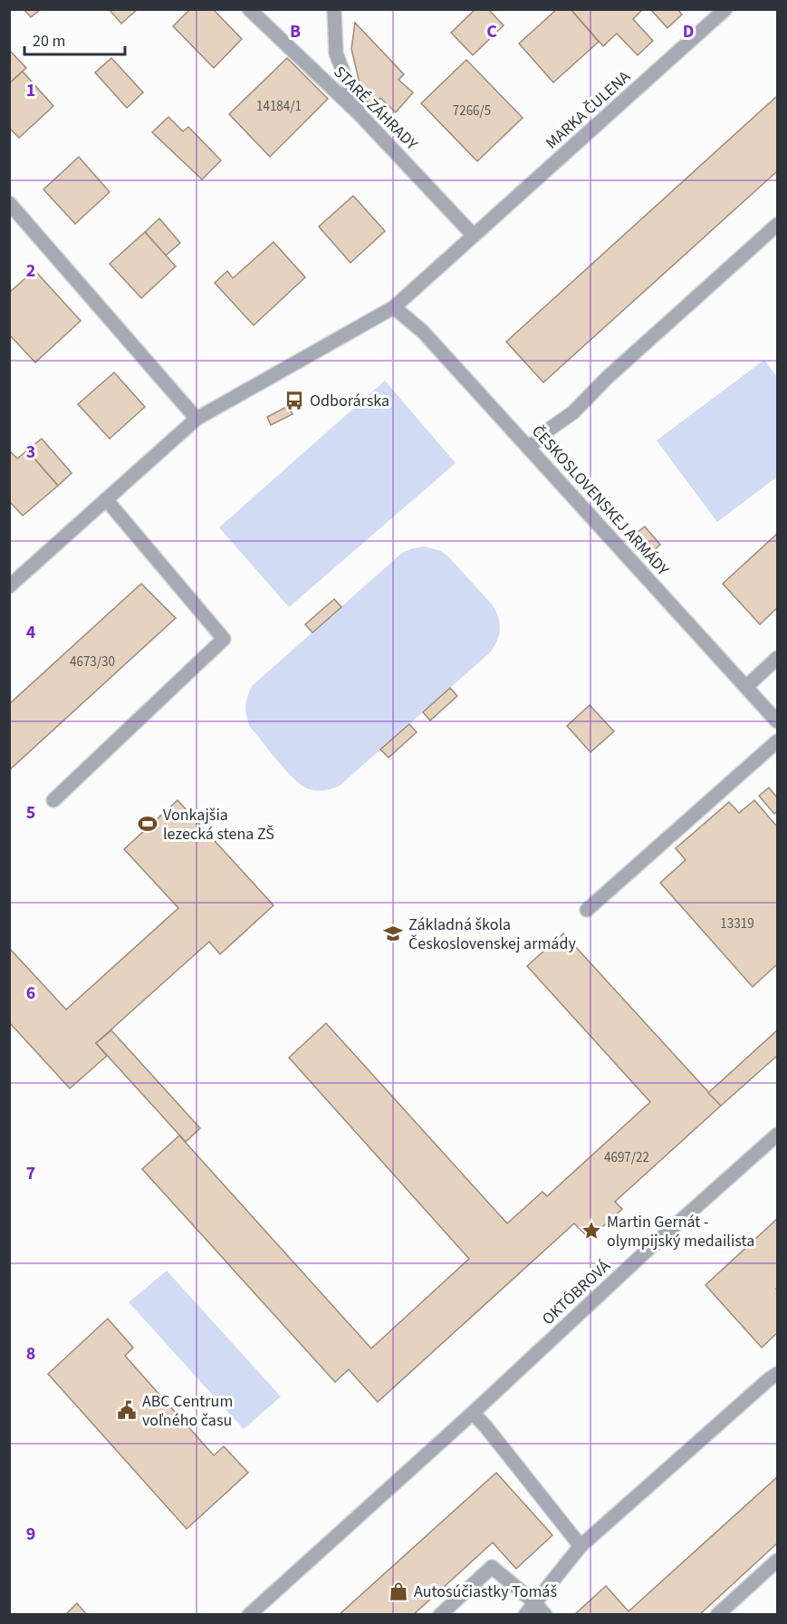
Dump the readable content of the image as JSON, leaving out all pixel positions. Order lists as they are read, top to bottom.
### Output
{
  "streets": {
    "street": [
      "STARÉ ZÁHRADY",
      "MARKA ČULENA",
      "ČESKOSLOVENSKEJ ARMÁDY",
      "OKTÓBROVÁ"
    ]
  },
  "crossings": [
    ["STARÉ ZÁHRADY", "MARKA ČULENA"]
  ],
  "places": {
    "bus stop": ["Odborárska"],
    "sports": ["Vonkajšia lezecká stena ZŠ"],
    "school or university": ["Základná škola Československej armády"],
    "place": ["Martin Gernát - olympijský medailista"],
    "public building": ["ABC Centrum voľného času"],
    "shop": ["Autosúčiastky Tomáš"]
  },
  "house_numbers": [
    "14184/1",
    "7266/5",
    "4673/30",
    "13319",
    "4697/22"
  ],
  "scale_bar": "20 m",
  "grid": {
    "columns": ["B", "C", "D"],
    "rows": [
      "1",
      "2",
      "3",
      "4",
      "5",
      "6",
      "7",
      "8",
      "9"
    ]
  }
}
